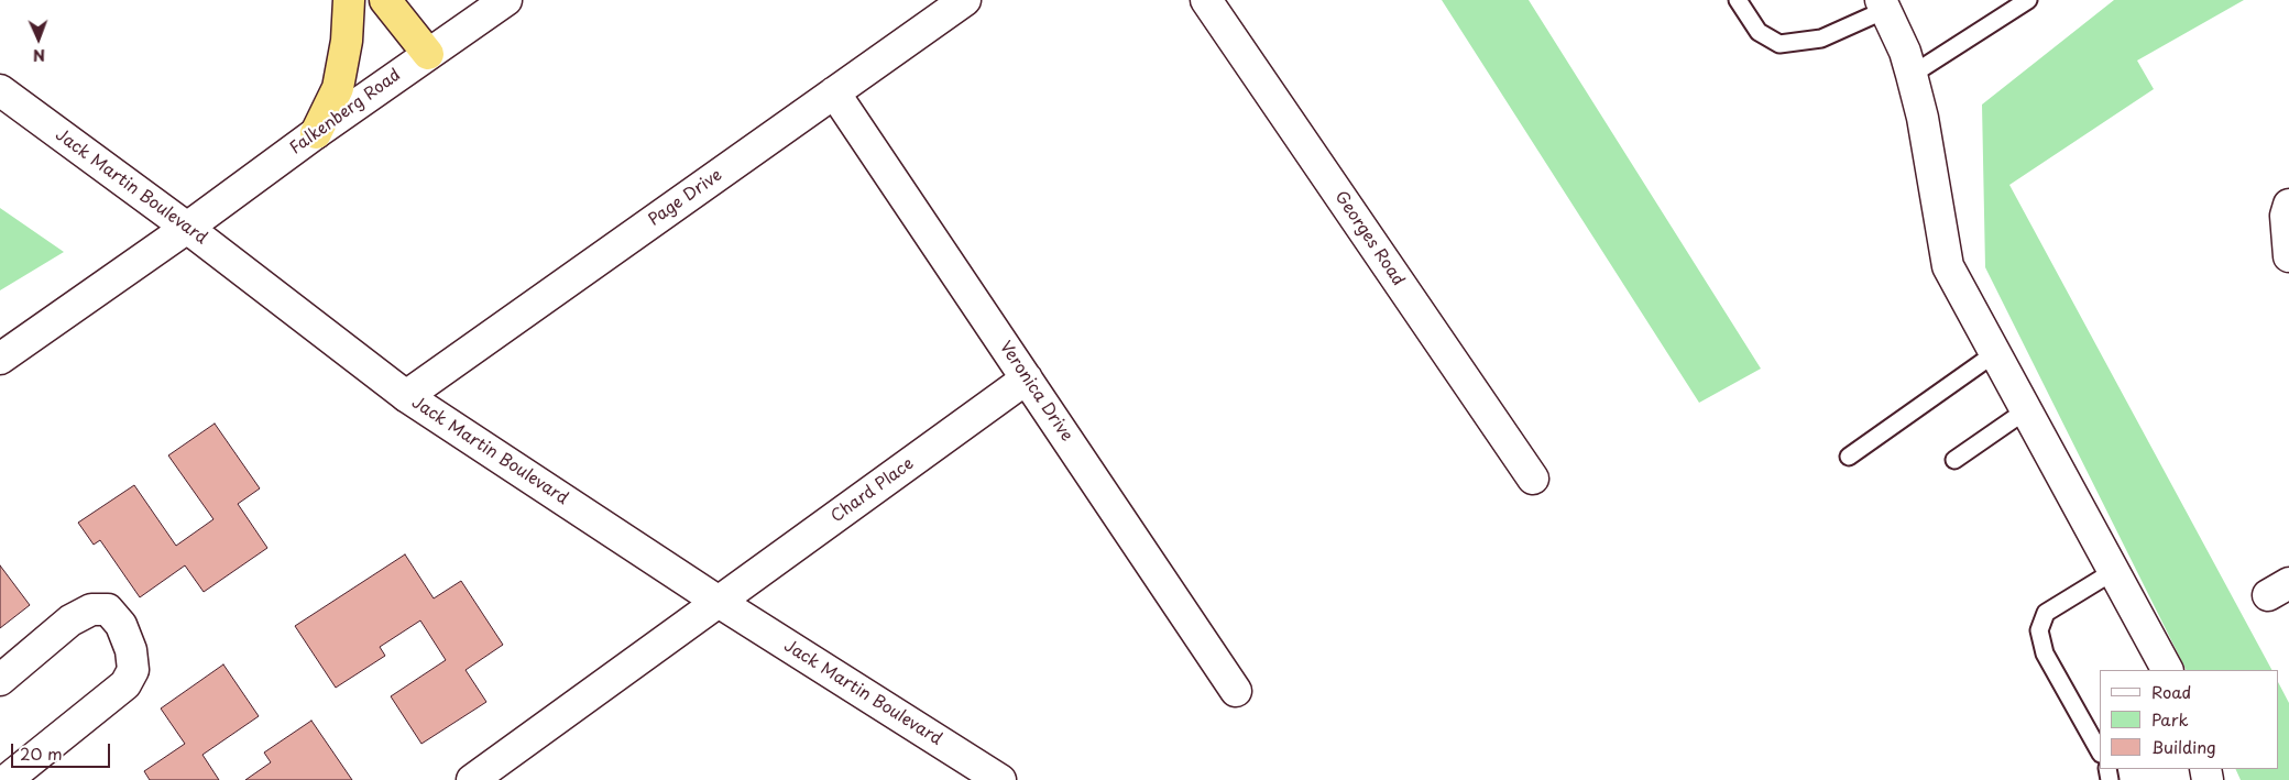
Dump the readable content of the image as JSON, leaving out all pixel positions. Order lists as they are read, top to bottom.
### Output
{
  "streets": {
    "street": [
      "Falkenberg Road",
      "Jack Martin Boulevard",
      "Page Drive",
      "Georges Road",
      "Veronica Drive",
      "Chard Place"
    ]
  },
  "crossings": [
    ["Falkenberg Road", "Jack Martin Boulevard"],
    ["Jack Martin Boulevard", "Page Drive"],
    ["Jack Martin Boulevard", "Chard Place"],
    ["Page Drive", "Veronica Drive"],
    ["Veronica Drive", "Chard Place"]
  ],
  "legend": ["Road", "Park", "Building"],
  "scale_bar": "20 m",
  "north": "bottom"
}
